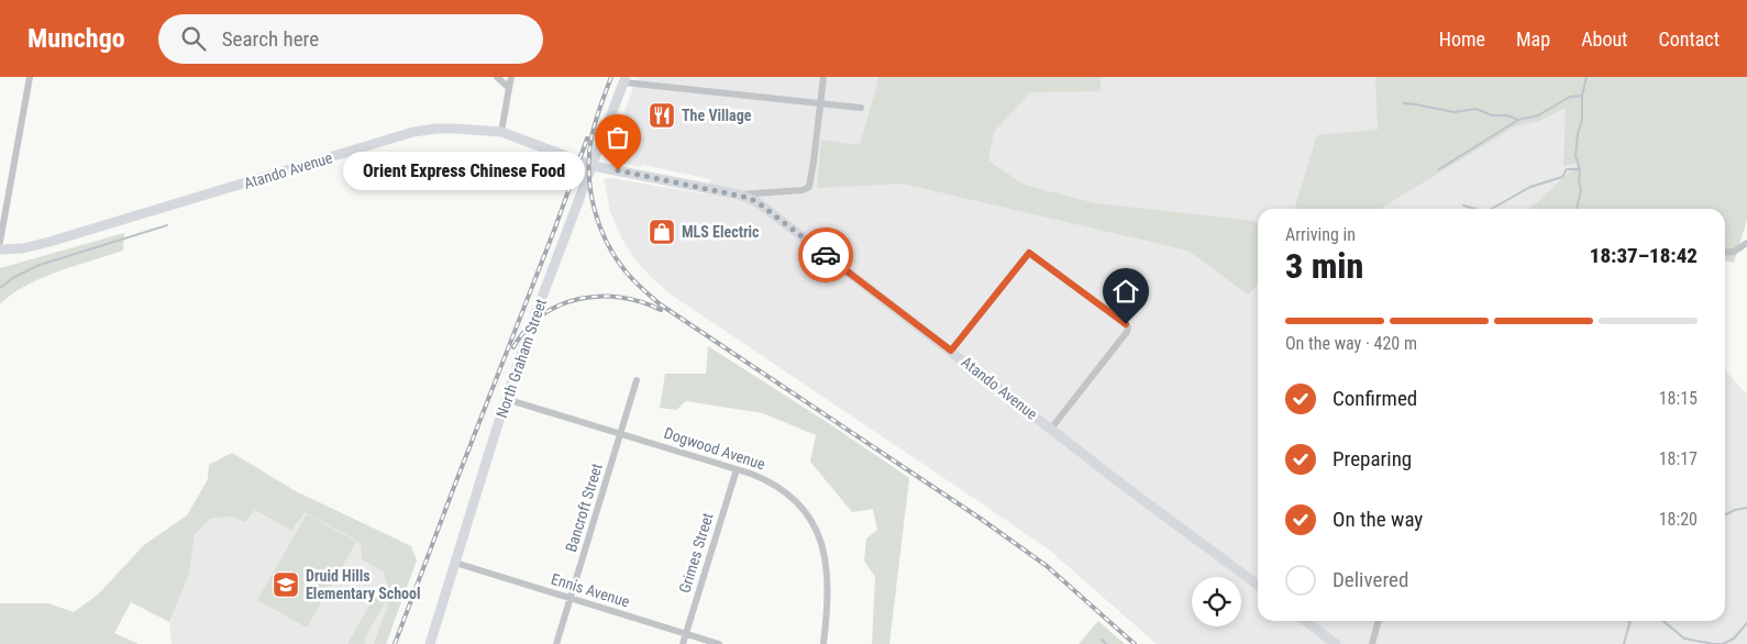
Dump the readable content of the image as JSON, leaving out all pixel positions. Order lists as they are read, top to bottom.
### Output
{
  "streets": {
    "main road": ["Atando Avenue", "North Graham Street"],
    "street": [
      "Dogwood Avenue",
      "Bancroft Street",
      "Grimes Street",
      "Ennis Avenue"
    ]
  },
  "crossings": [
    ["Atando Avenue", "North Graham Street"],
    ["North Graham Street", "Dogwood Avenue"],
    ["North Graham Street", "Ennis Avenue"],
    ["Dogwood Avenue", "Bancroft Street"],
    ["Dogwood Avenue", "Grimes Street"],
    ["Bancroft Street", "Ennis Avenue"],
    ["Grimes Street", "Ennis Avenue"]
  ],
  "places": {
    "restaurant": ["The Village"],
    "other": ["Orient Express Chinese Food"],
    "shop": ["MLS Electric"],
    "school or university": ["Druid Hills Elementary School"]
  },
  "page": {
    "header": "Munchgo",
    "search": "Search here",
    "nav": [
      "Home",
      "Map",
      "About",
      "Contact"
    ],
    "bubble": "Orient Express Chinese Food",
    "heading": ["3 min", "Arriving in", "18:37–18:42"],
    "bar": "On the way · 420 m",
    "list": [
      ["Confirmed", "18:15"],
      ["Preparing", "18:17"],
      ["On the way", "18:20"],
      "Delivered"
    ]
  }
}
